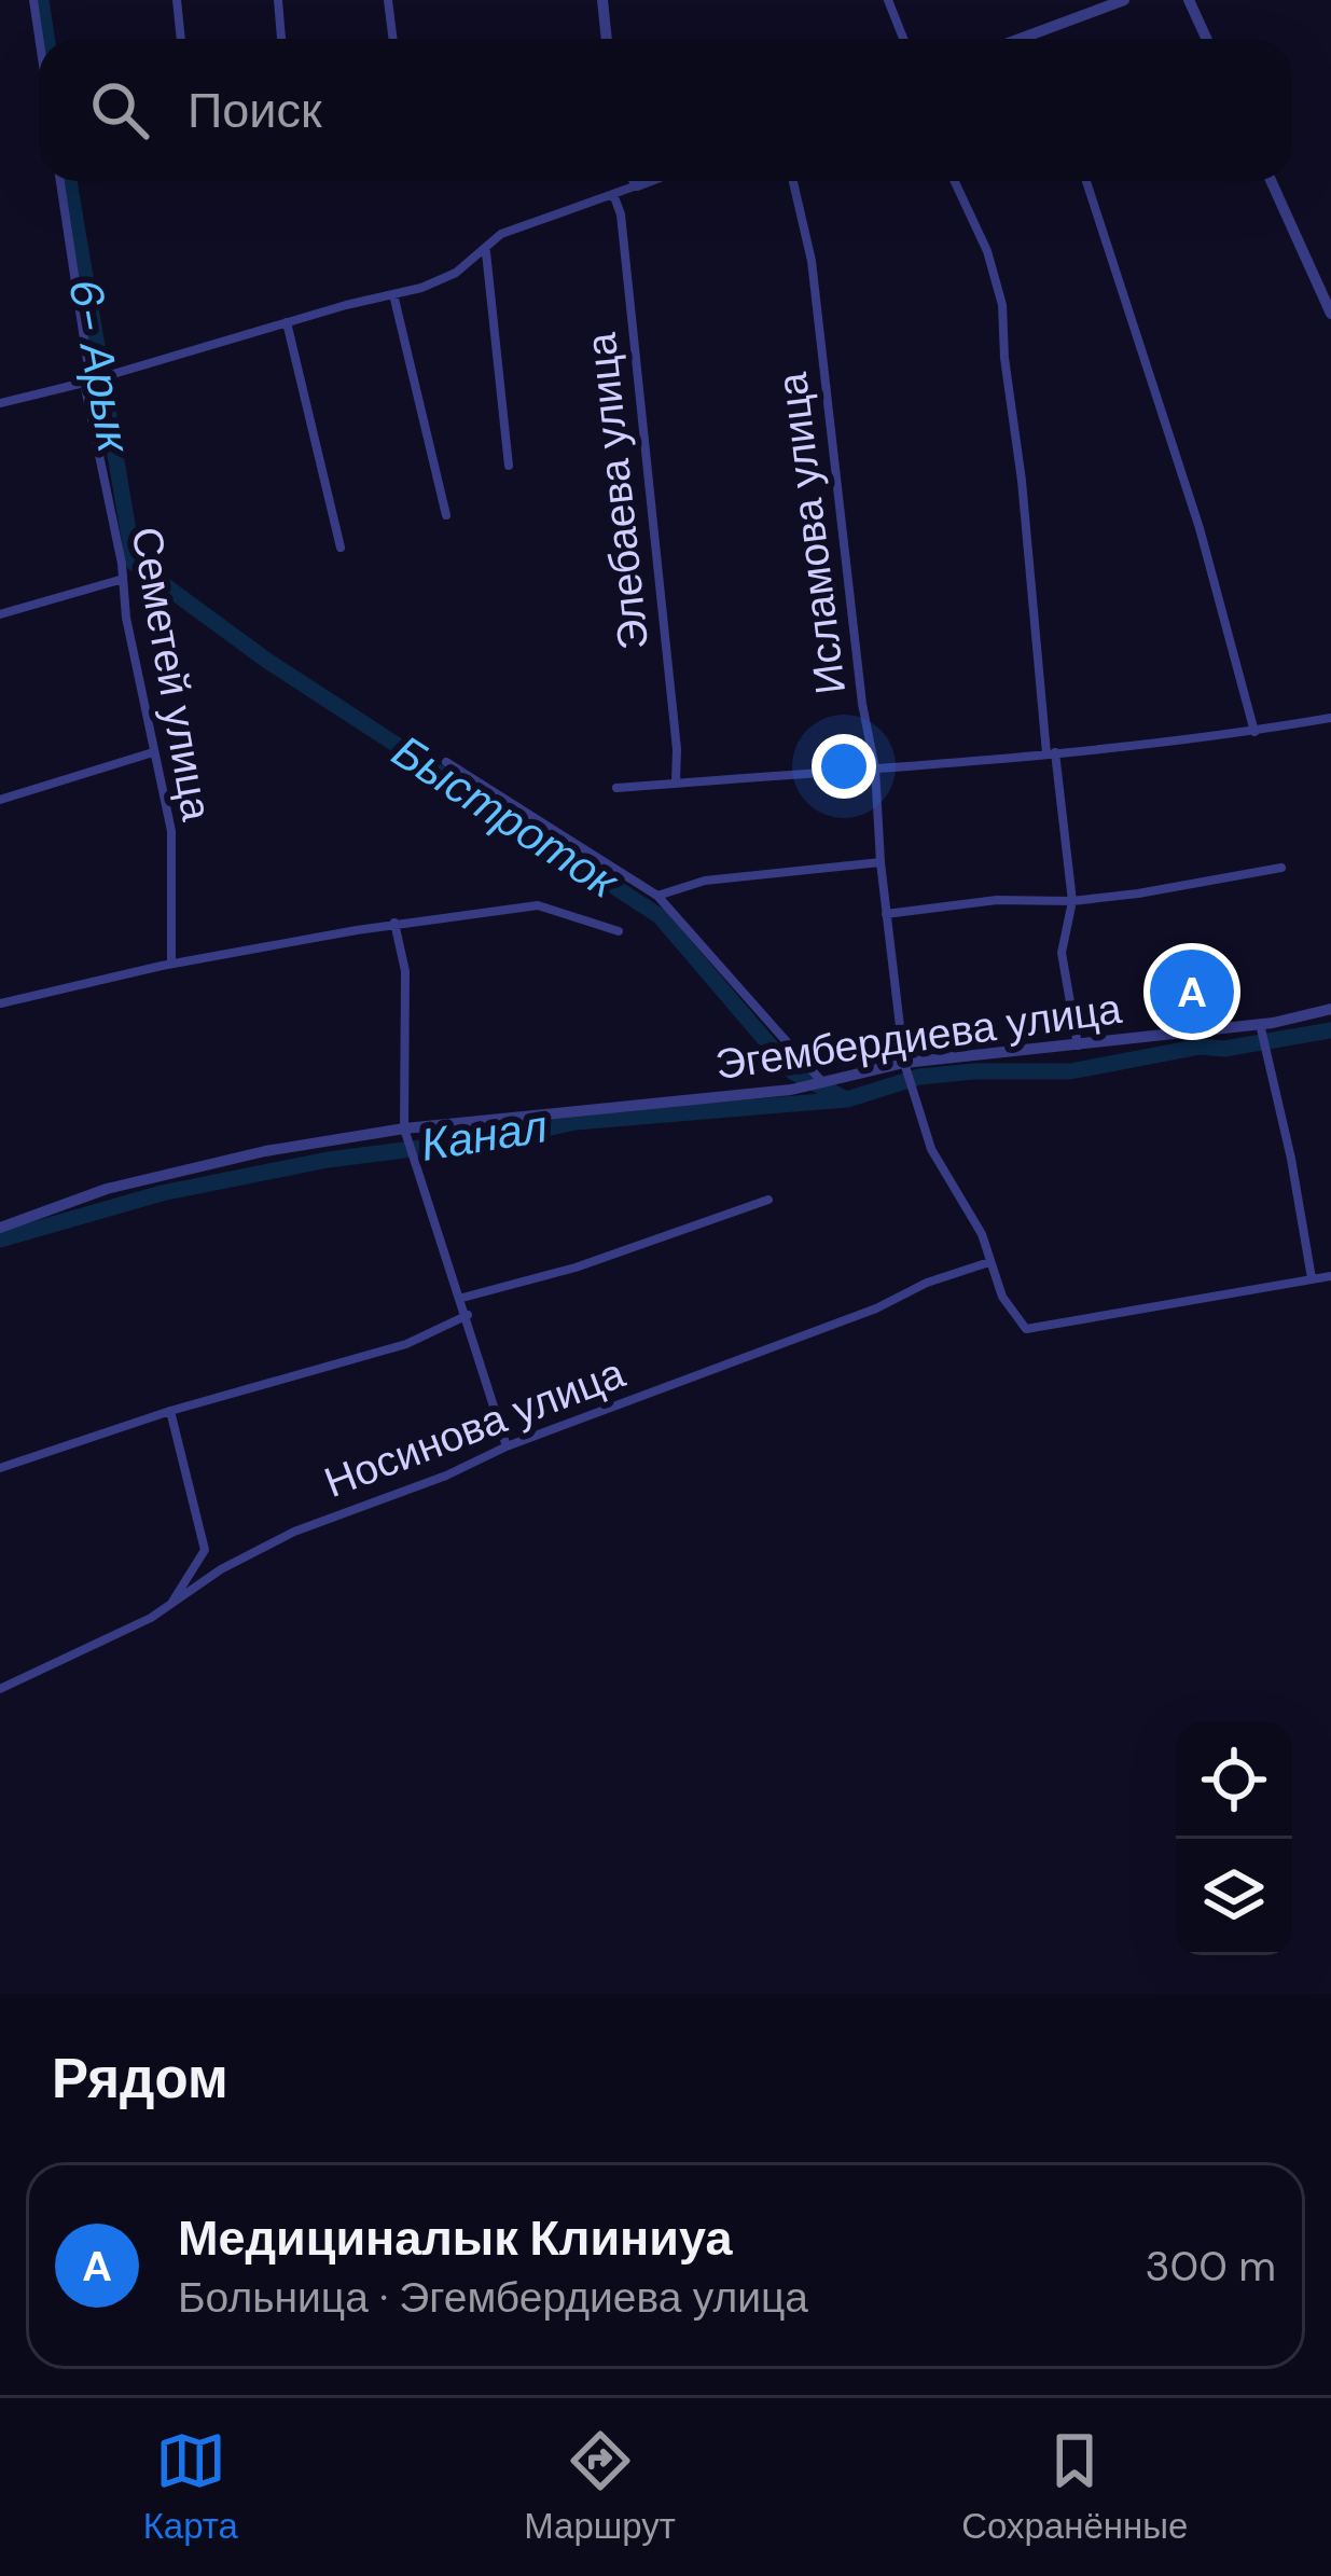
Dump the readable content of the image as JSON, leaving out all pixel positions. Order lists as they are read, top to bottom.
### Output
{
  "streets": {
    "street": [
      "Элебаева улица",
      "Исламова улица",
      "Семетей улица",
      "Эгембердиева улица",
      "Носинова улица"
    ]
  },
  "crossings": [
    ["Исламова улица", "Эгембердиева улица"],
    ["Исламова улица", "Носинова улица"]
  ],
  "water": ["6- Арык", "Быстроток", "Канал"],
  "page": {
    "search": "Поиск",
    "pins": "A",
    "heading": "Рядом",
    "list": [
      {
        "mark": "A",
        "name": "Медициналык Клиниуа",
        "note": "Больница · Эгембердиева улица",
        "value": "300 m"
      }
    ],
    "nav": ["Карта", "Маршрут", "Сохранённые"]
  }
}
